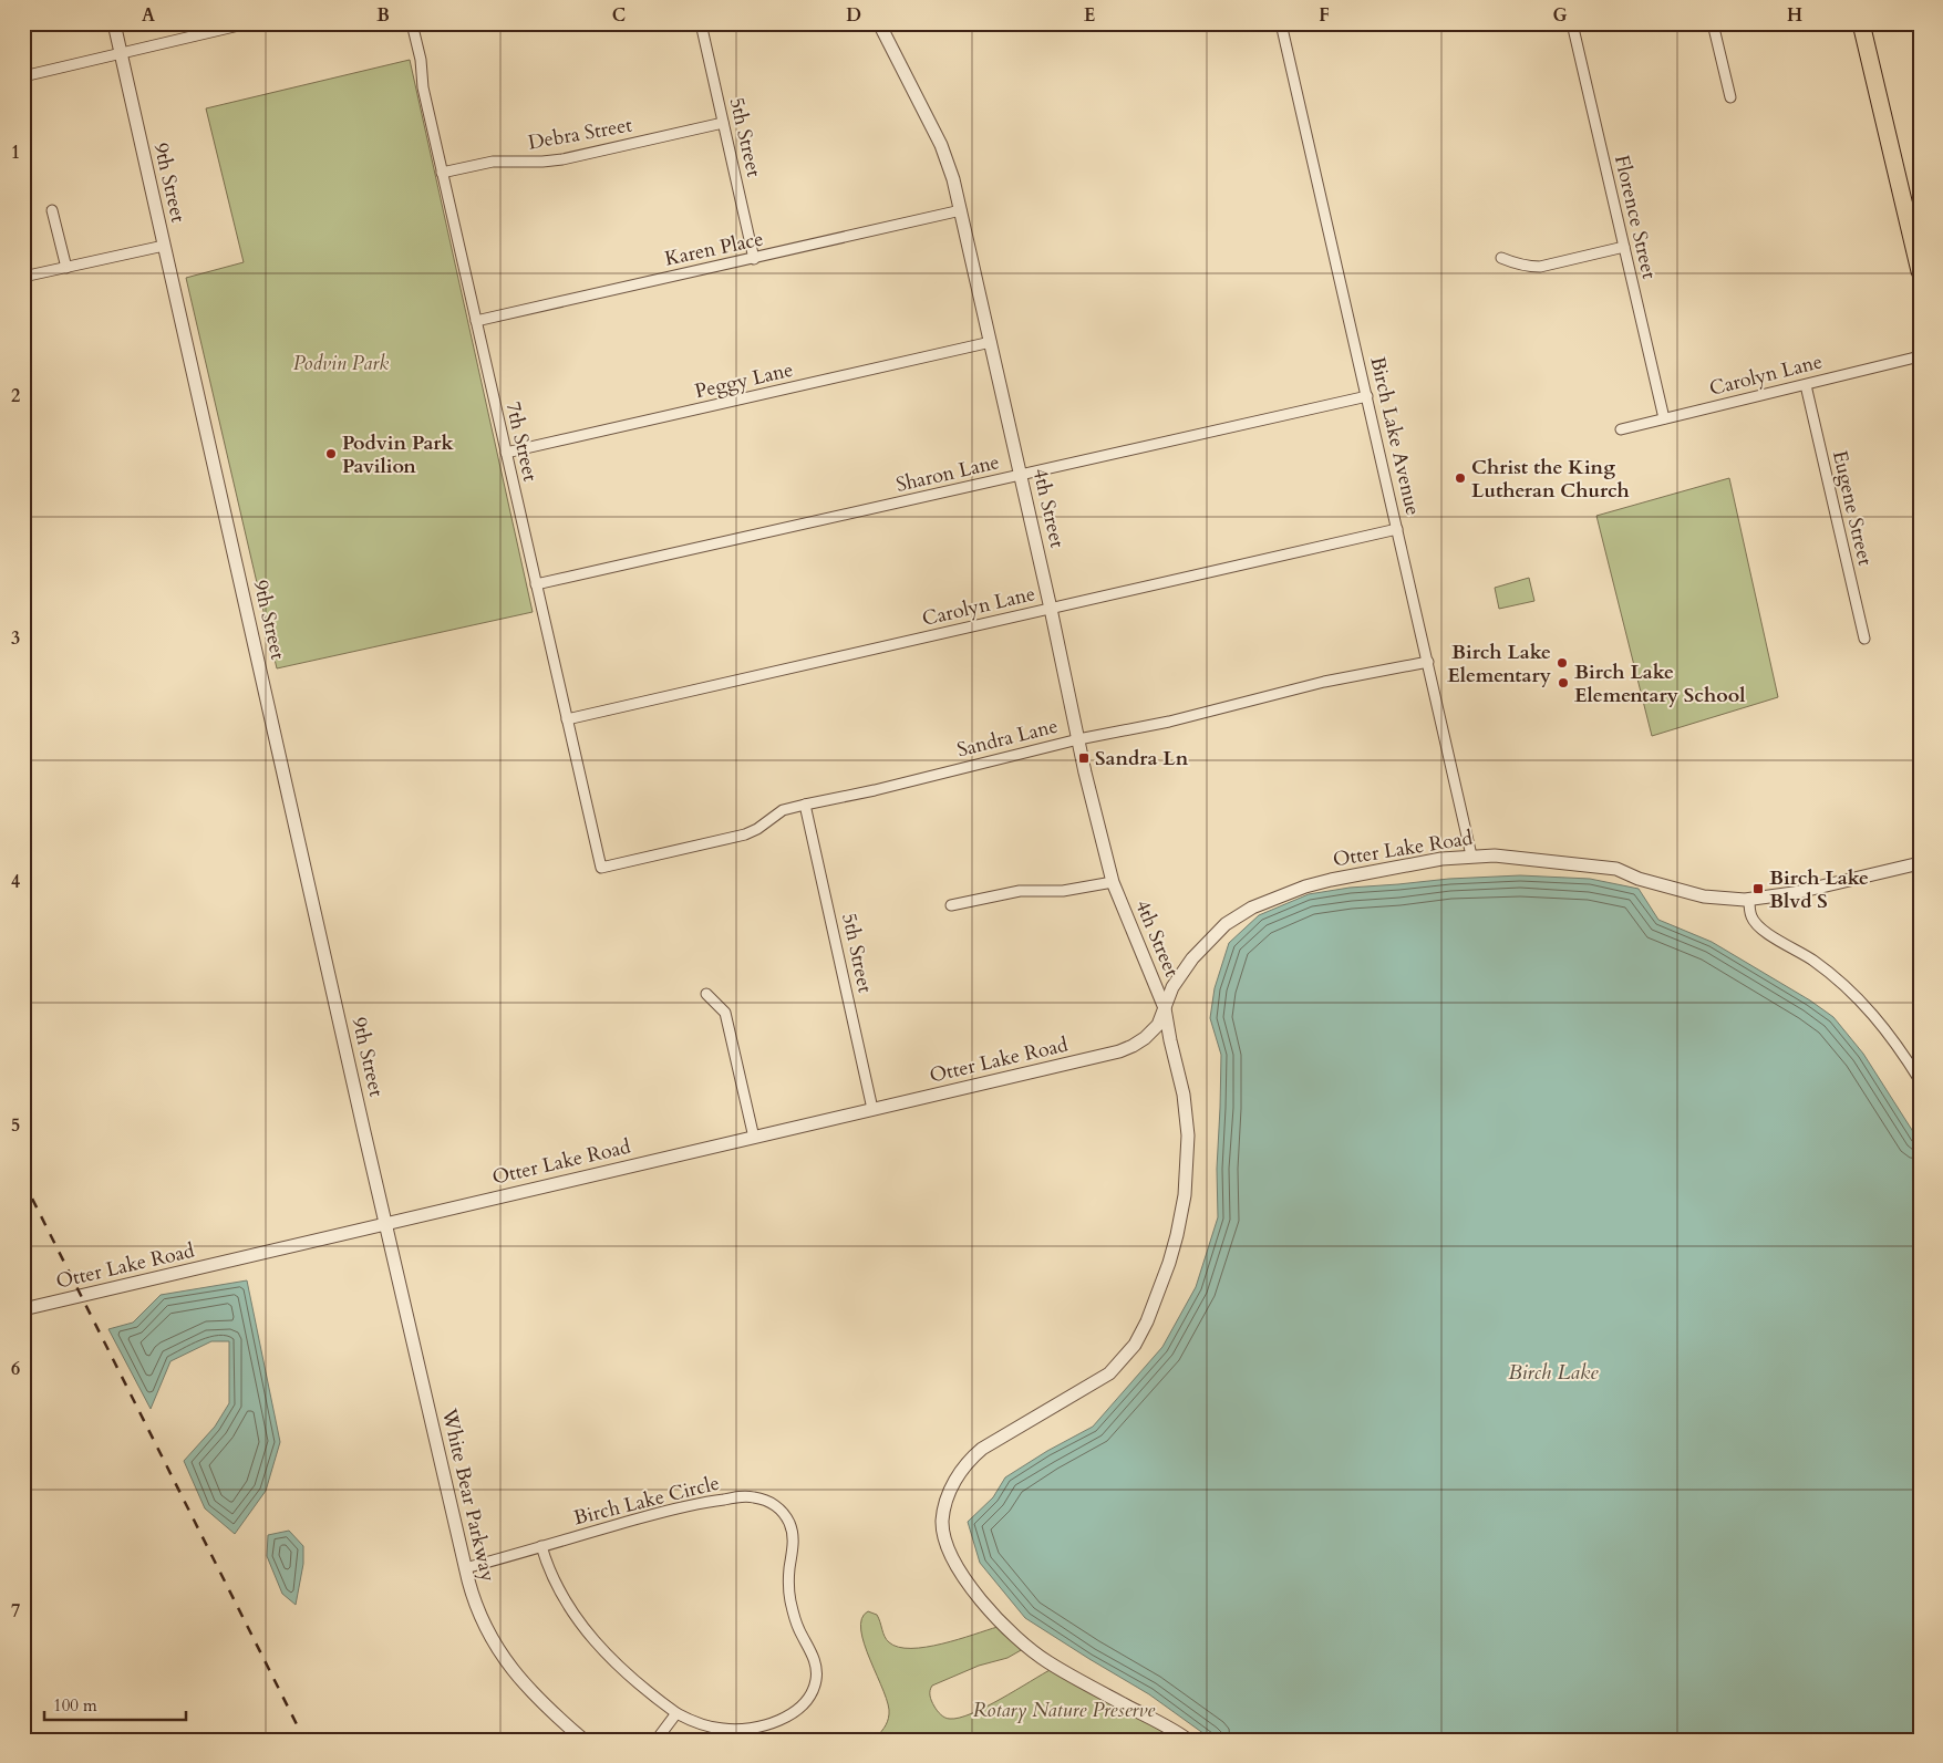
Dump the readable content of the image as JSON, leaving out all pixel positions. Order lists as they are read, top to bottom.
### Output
{
  "streets": {
    "street": [
      "Debra Street",
      "5th Street",
      "9th Street",
      "Florence Street",
      "Karen Place",
      "Carolyn Lane",
      "Peggy Lane",
      "Birch Lake Avenue",
      "7th Street",
      "Sharon Lane",
      "4th Street",
      "Eugene Street",
      "Sandra Lane",
      "Otter Lake Road",
      "White Bear Parkway",
      "Birch Lake Circle"
    ]
  },
  "crossings": [
    ["Debra Street", "5th Street"],
    ["Debra Street", "7th Street"],
    ["5th Street", "Karen Place"],
    ["5th Street", "Sandra Lane"],
    ["5th Street", "Otter Lake Road"],
    ["9th Street", "Otter Lake Road"],
    ["9th Street", "White Bear Parkway"],
    ["Florence Street", "Carolyn Lane"],
    ["Karen Place", "7th Street"],
    ["Karen Place", "4th Street"],
    ["Carolyn Lane", "Birch Lake Avenue"],
    ["Carolyn Lane", "7th Street"],
    ["Carolyn Lane", "4th Street"],
    ["Carolyn Lane", "Eugene Street"],
    ["Peggy Lane", "7th Street"],
    ["Peggy Lane", "4th Street"],
    ["Birch Lake Avenue", "Sharon Lane"],
    ["Birch Lake Avenue", "Sandra Lane"],
    ["Birch Lake Avenue", "Otter Lake Road"],
    ["7th Street", "Sharon Lane"],
    ["7th Street", "Sandra Lane"],
    ["Sharon Lane", "4th Street"],
    ["4th Street", "Sandra Lane"],
    ["4th Street", "Otter Lake Road"],
    ["Otter Lake Road", "White Bear Parkway"],
    ["White Bear Parkway", "Birch Lake Circle"]
  ],
  "water": ["Birch Lake"],
  "parks": ["Podvin Park", "Rotary Nature Preserve"],
  "places": {
    "other": [
      "Podvin Park Pavilion",
      "Christ the King Lutheran Church",
      "Birch Lake Elementary",
      "Birch Lake Elementary School"
    ],
    "transit": ["Sandra Ln", "Birch Lake Blvd S"]
  },
  "scale_bar": "100 m",
  "grid": {
    "columns": [
      "A",
      "B",
      "C",
      "D",
      "E",
      "F",
      "G",
      "H"
    ],
    "rows": [
      "1",
      "2",
      "3",
      "4",
      "5",
      "6",
      "7"
    ]
  }
}
